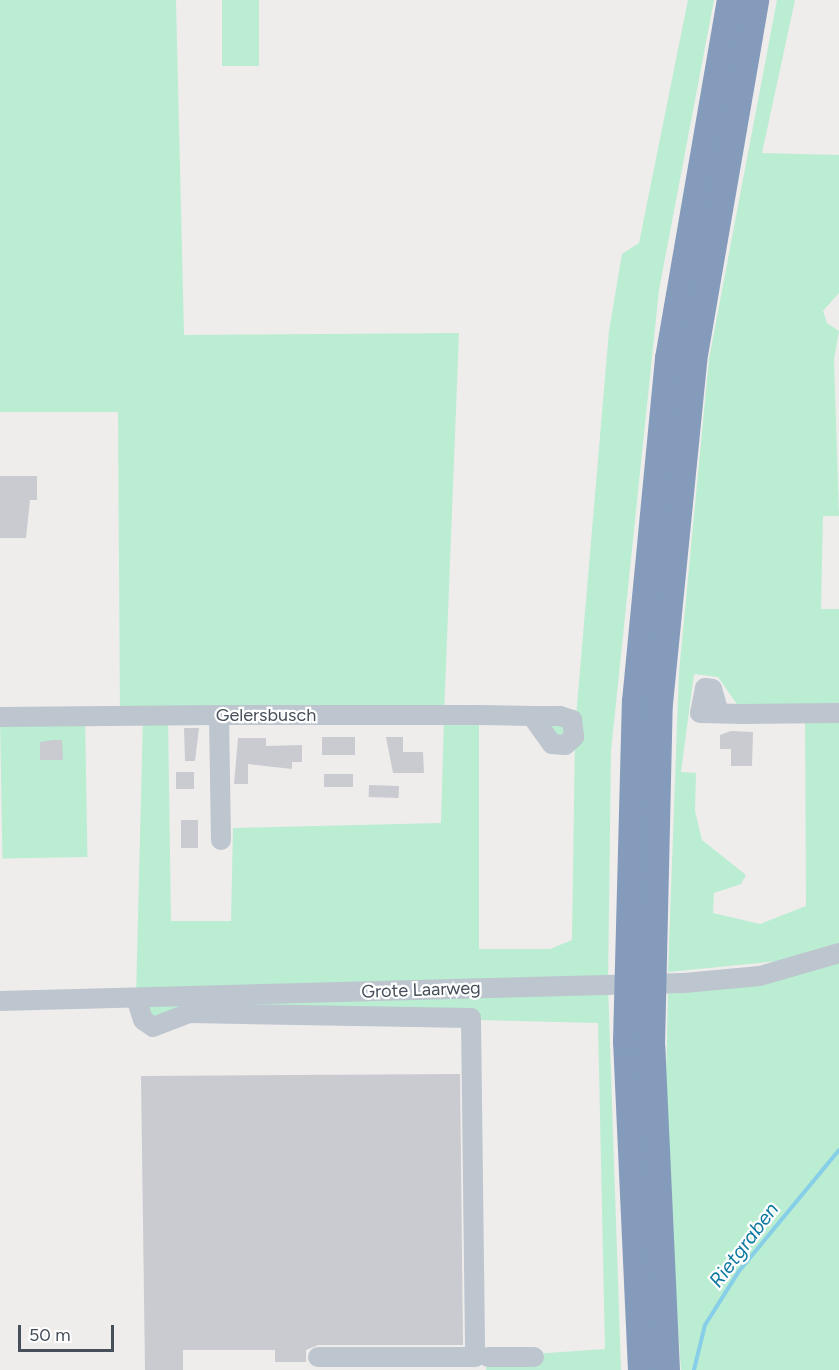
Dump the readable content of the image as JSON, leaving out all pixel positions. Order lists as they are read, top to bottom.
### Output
{
  "streets": {
    "street": ["Gelersbusch", "Grote Laarweg"]
  },
  "water": ["Rietgraben"],
  "scale_bar": "50 m"
}
